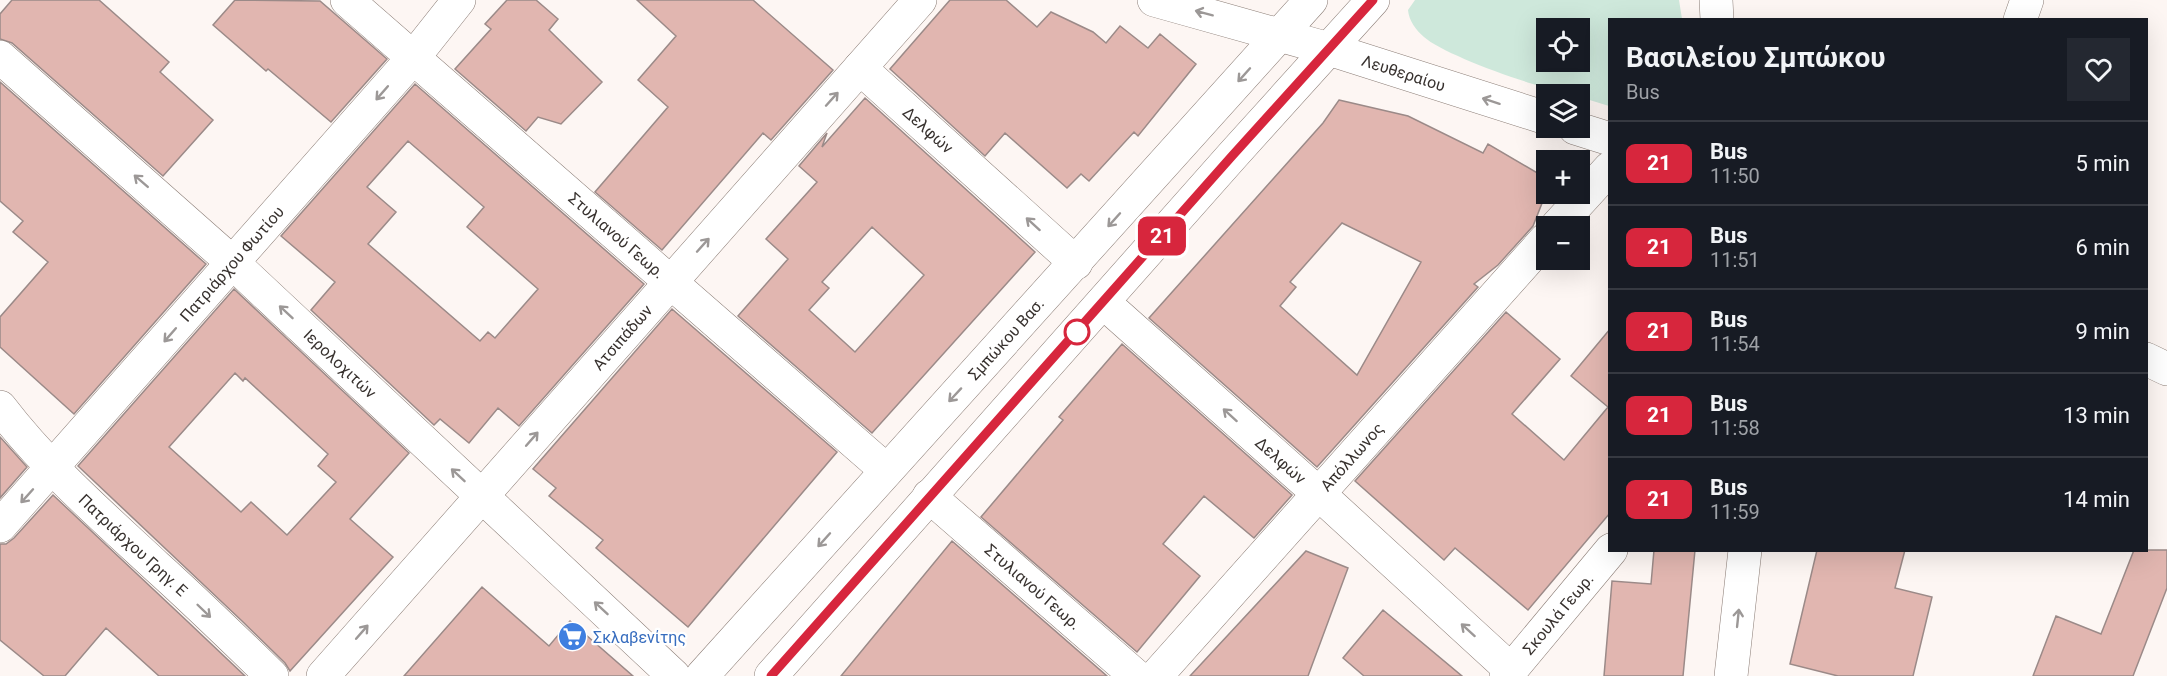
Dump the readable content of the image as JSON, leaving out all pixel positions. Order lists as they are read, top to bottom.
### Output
{
  "streets": {
    "street": [
      "Λευθεραίου",
      "Δελφών",
      "Στυλιανού Γεωρ.",
      "Πατριάρχου Φωτίου",
      "Ατσιπάδων",
      "Σμπώκου Βασ.",
      "Ιερολοχιτών",
      "Απόλλωνος",
      "Πατριάρχου Γρηγ. Ε",
      "Σκουλά Γεωρ."
    ]
  },
  "crossings": [
    ["Λευθεραίου", "Σμπώκου Βασ."],
    ["Δελφών", "Ατσιπάδων"],
    ["Δελφών", "Σμπώκου Βασ."],
    ["Δελφών", "Απόλλωνος"],
    ["Δελφών", "Σκουλά Γεωρ."],
    ["Στυλιανού Γεωρ.", "Πατριάρχου Φωτίου"],
    ["Στυλιανού Γεωρ.", "Ατσιπάδων"],
    ["Στυλιανού Γεωρ.", "Σμπώκου Βασ."],
    ["Πατριάρχου Φωτίου", "Ιερολοχιτών"],
    ["Πατριάρχου Φωτίου", "Πατριάρχου Γρηγ. Ε"],
    ["Ατσιπάδων", "Ιερολοχιτών"]
  ],
  "one_way": [
    "Λευθεραίου",
    "Δελφών",
    "Πατριάρχου Φωτίου",
    "Ατσιπάδων",
    "Ιερολοχιτών",
    "Πατριάρχου Γρηγ. Ε"
  ],
  "places": {
    "supermarket": ["Σκλαβενίτης"]
  },
  "lines": ["bus line 21"],
  "page": {
    "on_map": "21",
    "map_buttons": ["+", "−"],
    "heading": ["Βασιλείου Σμπώκου", "Bus"],
    "list": [
      {
        "mark": "21",
        "name": "Bus",
        "note": "11:50",
        "value": "5 min"
      },
      {
        "mark": "21",
        "name": "Bus",
        "note": "11:51",
        "value": "6 min"
      },
      {
        "mark": "21",
        "name": "Bus",
        "note": "11:54",
        "value": "9 min"
      },
      {
        "mark": "21",
        "name": "Bus",
        "note": "11:58",
        "value": "13 min"
      },
      {
        "mark": "21",
        "name": "Bus",
        "note": "11:59",
        "value": "14 min"
      }
    ]
  }
}
